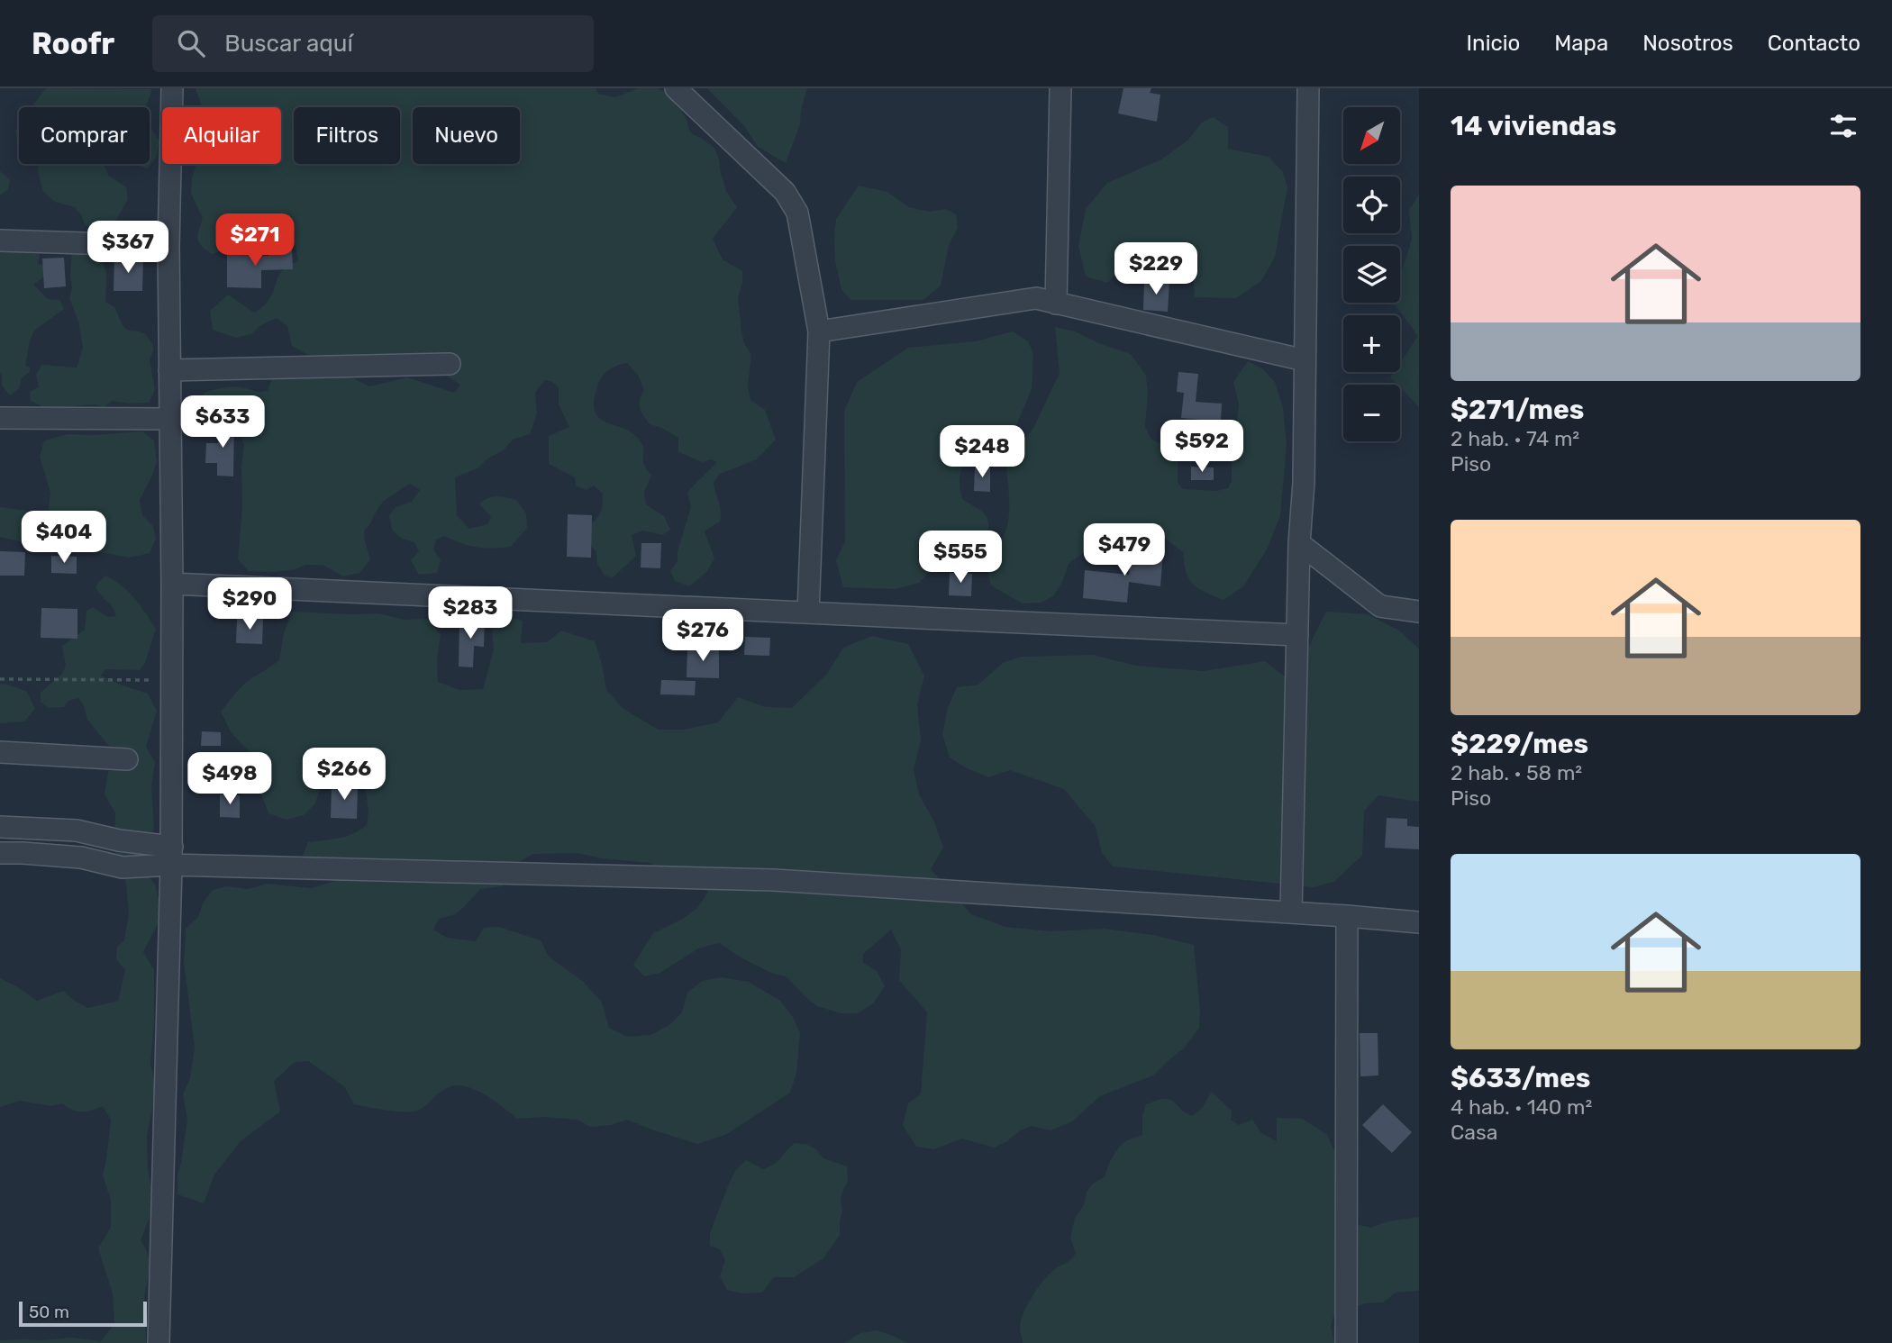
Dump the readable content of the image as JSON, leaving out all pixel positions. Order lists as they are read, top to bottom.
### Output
{
  "scale_bar": "50 m",
  "north": "bottom left",
  "page": {
    "header": "Roofr",
    "search": "Buscar aquí",
    "nav": [
      "Inicio",
      "Mapa",
      "Nosotros",
      "Contacto"
    ],
    "heading": "14 viviendas",
    "map_buttons": ["+", "−"],
    "chip": [
      "Comprar",
      "Alquilar",
      "Filtros",
      "Nuevo"
    ],
    "list": [
      {
        "name": "$271/mes",
        "note": "2 hab. · 74 m² · Piso"
      },
      {
        "name": "$229/mes",
        "note": "2 hab. · 58 m² · Piso"
      },
      {
        "name": "$633/mes",
        "note": "4 hab. · 140 m² · Casa"
      }
    ],
    "price": [
      "$271",
      "$367",
      "$229",
      "$633",
      "$592",
      "$248",
      "$404",
      "$479",
      "$555",
      "$290",
      "$283",
      "$276",
      "$266",
      "$498"
    ],
    "scale": "50 m"
  }
}
